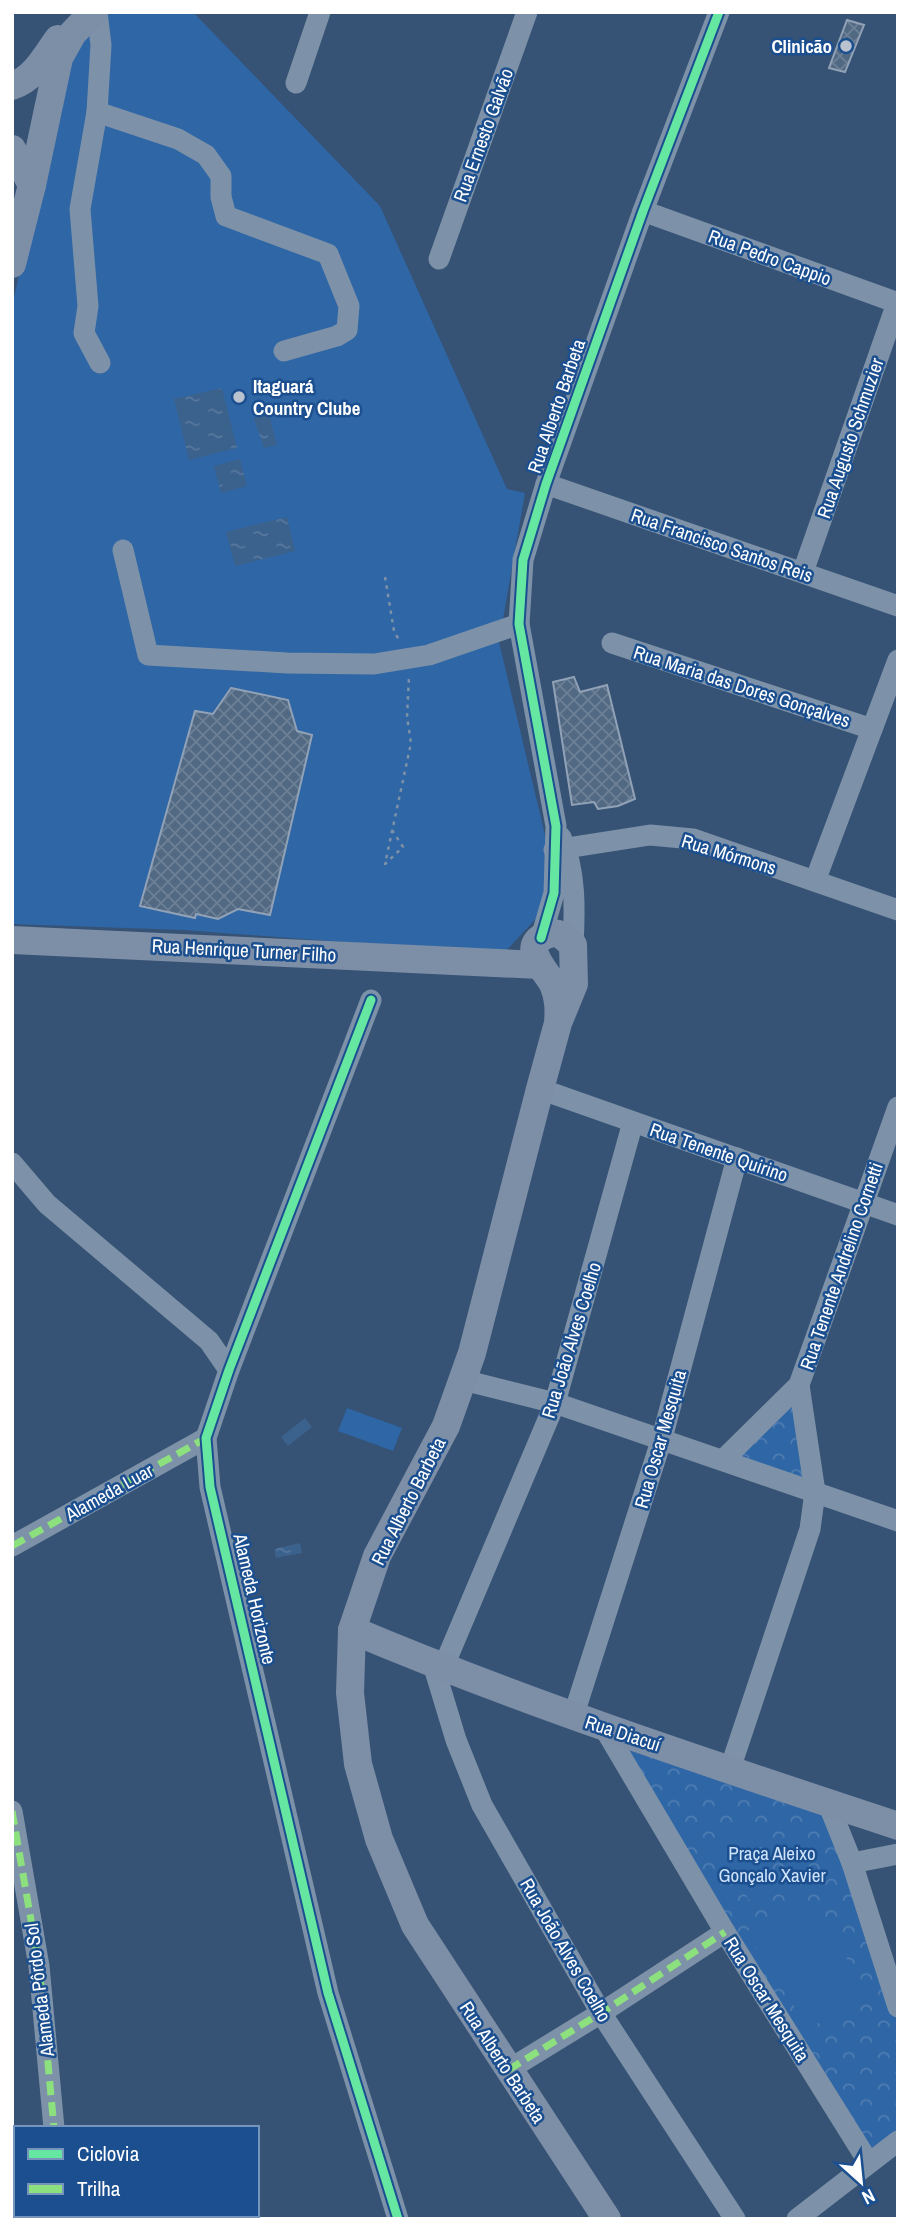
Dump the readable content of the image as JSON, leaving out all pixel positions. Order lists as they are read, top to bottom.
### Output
{
  "streets": {
    "main road": ["Rua Alberto Barbeta", "Rua Henrique Turner Filho", "Rua Diacuí"],
    "street": [
      "Rua Ernesto Galvão",
      "Rua Pedro Cappio",
      "Rua Augusto Schmuzier",
      "Rua Francisco Santos Reis",
      "Rua Maria das Dores Gonçalves",
      "Rua Mórmons",
      "Rua Tenente Quirino",
      "Rua Tenente Andrelino Cornetti",
      "Rua João Alves Coelho",
      "Rua Oscar Mesquita",
      "Alameda Luar",
      "Alameda Horizonte",
      "Alameda Pôrdo Sol"
    ]
  },
  "crossings": [
    ["Rua Pedro Cappio", "Rua Alberto Barbeta"],
    ["Rua Pedro Cappio", "Rua Augusto Schmuzier"],
    ["Rua Alberto Barbeta", "Rua Francisco Santos Reis"],
    ["Rua Alberto Barbeta", "Rua Mórmons"],
    ["Rua Alberto Barbeta", "Rua Tenente Quirino"],
    ["Rua Alberto Barbeta", "Rua Diacuí"],
    ["Rua Augusto Schmuzier", "Rua Francisco Santos Reis"],
    ["Rua Tenente Quirino", "Rua Tenente Andrelino Cornetti"],
    ["Rua Tenente Quirino", "Rua João Alves Coelho"],
    ["Rua Tenente Quirino", "Rua Oscar Mesquita"],
    ["Rua João Alves Coelho", "Rua Diacuí"],
    ["Rua Oscar Mesquita", "Rua Diacuí"],
    ["Alameda Luar", "Alameda Horizonte"]
  ],
  "parks": ["Praça Aleixo Gonçalo Xavier"],
  "places": ["Clinicão", "Itaguará Country Clube"],
  "legend": ["Ciclovia", "Trilha"],
  "north": "bottom right"
}
